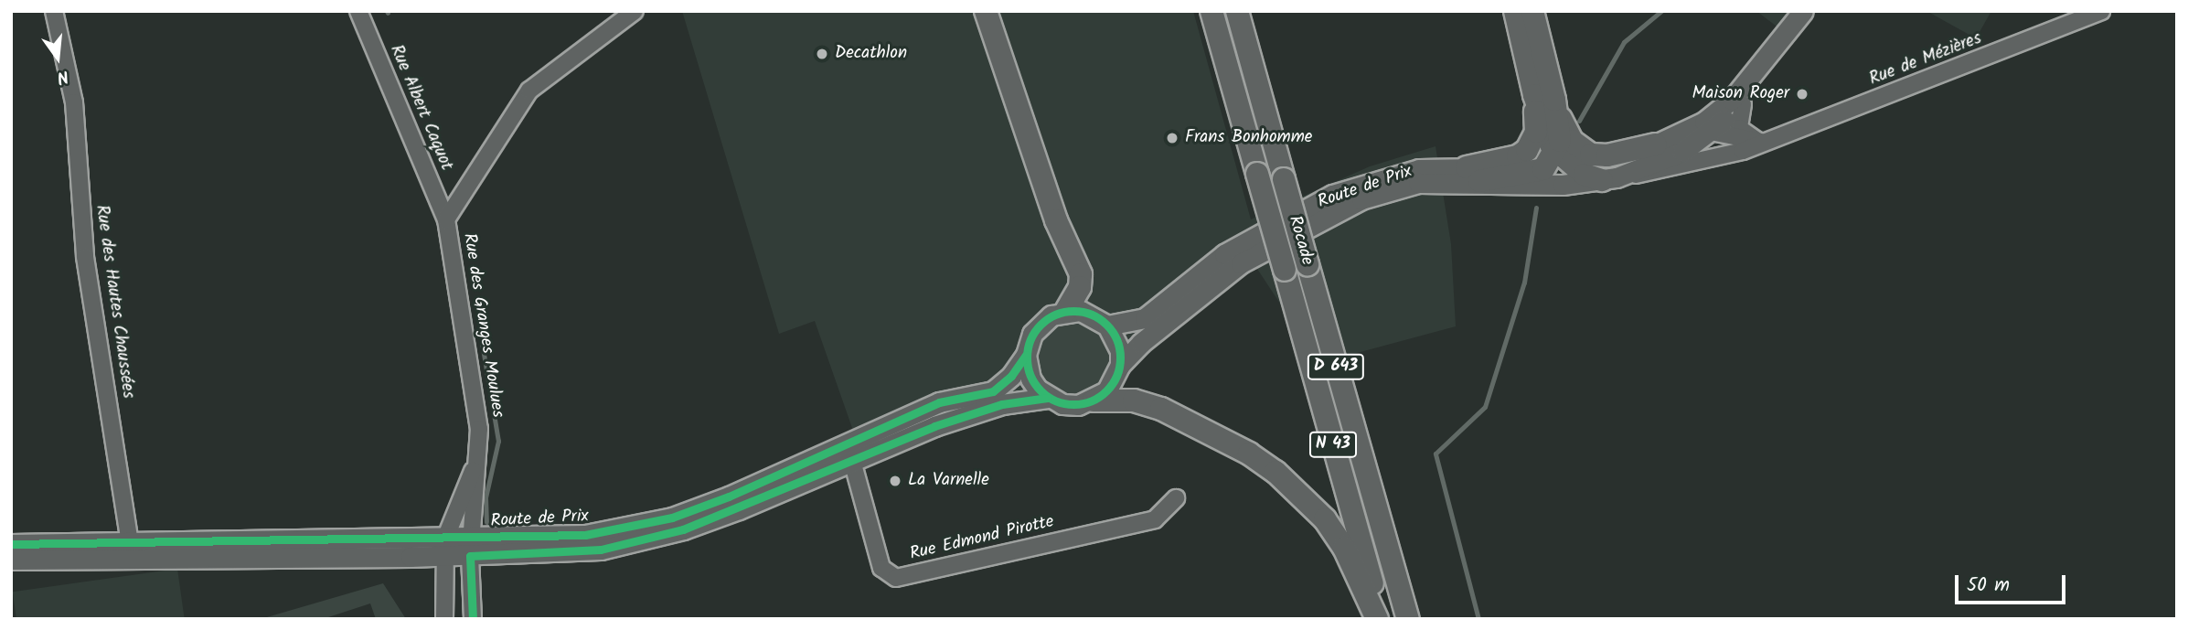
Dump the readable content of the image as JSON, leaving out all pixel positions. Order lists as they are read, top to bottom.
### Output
{
  "streets": {
    "highway": ["Rocade", "D 643", "N 43"],
    "main road": ["Route de Prix"],
    "street": [
      "Rue de Mézières",
      "Rue Albert Caquot",
      "Rue des Hautes Chaussées",
      "Rue des Granges Moulues",
      "Rue Edmond Pirotte"
    ]
  },
  "crossings": [
    ["Rue Albert Caquot", "Rue des Granges Moulues"],
    ["Route de Prix", "Rue des Hautes Chaussées"],
    ["Route de Prix", "Rue des Granges Moulues"],
    ["Route de Prix", "Rue Edmond Pirotte"],
    ["Rocade", "N 43"]
  ],
  "places": [
    "Decathlon",
    "Maison Roger",
    "Frans Bonhomme",
    "La Varnelle"
  ],
  "scale_bar": "50 m",
  "north": "bottom"
}
